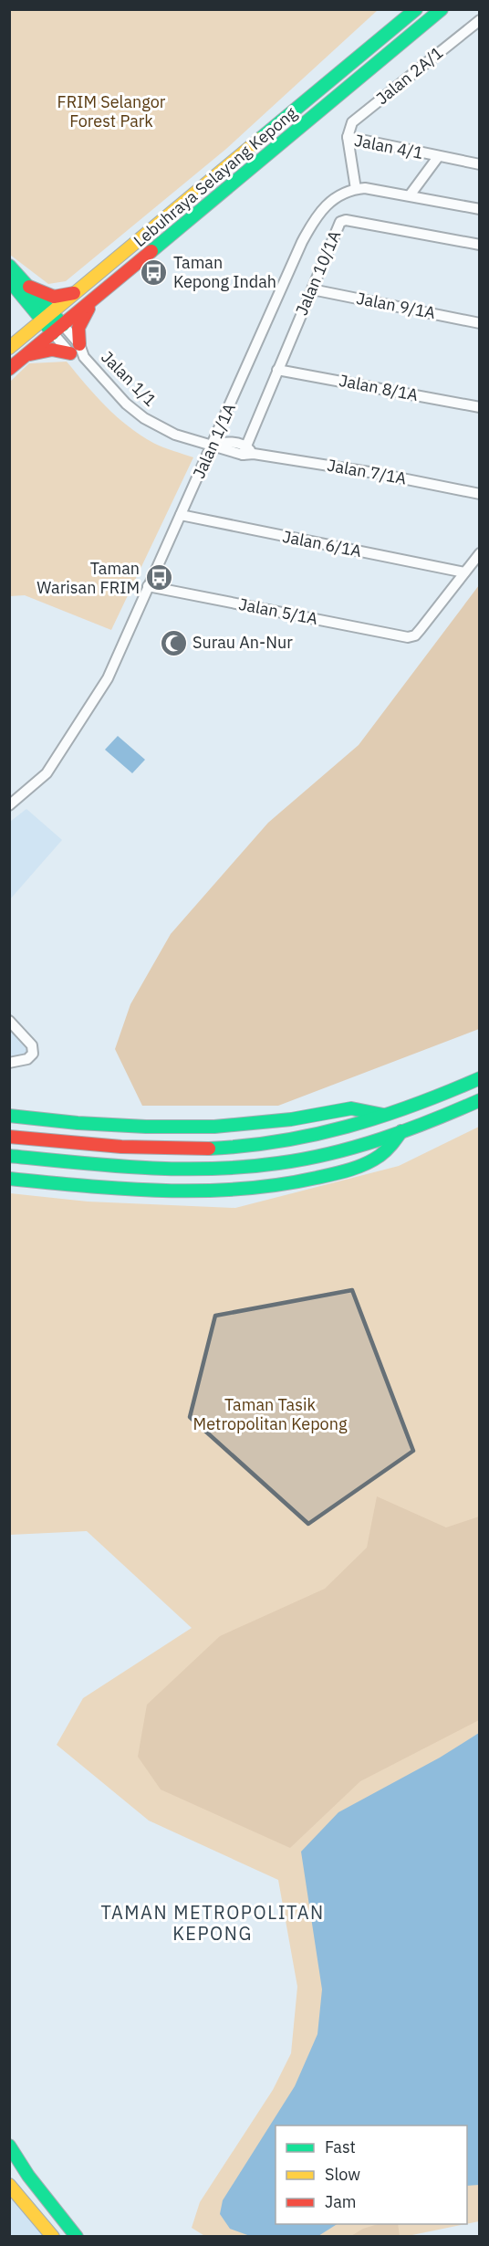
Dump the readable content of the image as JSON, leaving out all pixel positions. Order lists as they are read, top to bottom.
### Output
{
  "streets": {
    "main road": ["Lebuhraya Selayang Kepong"],
    "street": [
      "Jalan 2A/1",
      "Jalan 4/1",
      "Jalan 10/1A",
      "Jalan 9/1A",
      "Jalan 1/1",
      "Jalan 8/1A",
      "Jalan 1/1A",
      "Jalan 7/1A",
      "Jalan 6/1A",
      "Jalan 5/1A"
    ]
  },
  "crossings": [
    ["Jalan 2A/1", "Jalan 4/1"],
    ["Jalan 4/1", "Jalan 1/1A"],
    ["Jalan 10/1A", "Jalan 9/1A"],
    ["Jalan 10/1A", "Jalan 8/1A"],
    ["Jalan 10/1A", "Jalan 7/1A"],
    ["Jalan 1/1", "Jalan 1/1A"],
    ["Jalan 1/1", "Jalan 7/1A"],
    ["Jalan 1/1A", "Jalan 7/1A"],
    ["Jalan 1/1A", "Jalan 6/1A"],
    ["Jalan 1/1A", "Jalan 5/1A"],
    ["Jalan 6/1A", "Jalan 5/1A"]
  ],
  "districts": ["TAMAN METROPOLITAN KEPONG"],
  "parks": ["FRIM Selangor Forest Park", "Taman Tasik Metropolitan Kepong"],
  "places": {
    "bus stop": ["Taman Kepong Indah", "Taman Warisan FRIM"],
    "mosque": ["Surau An-Nur"]
  },
  "legend": ["Fast", "Slow", "Jam"]
}
